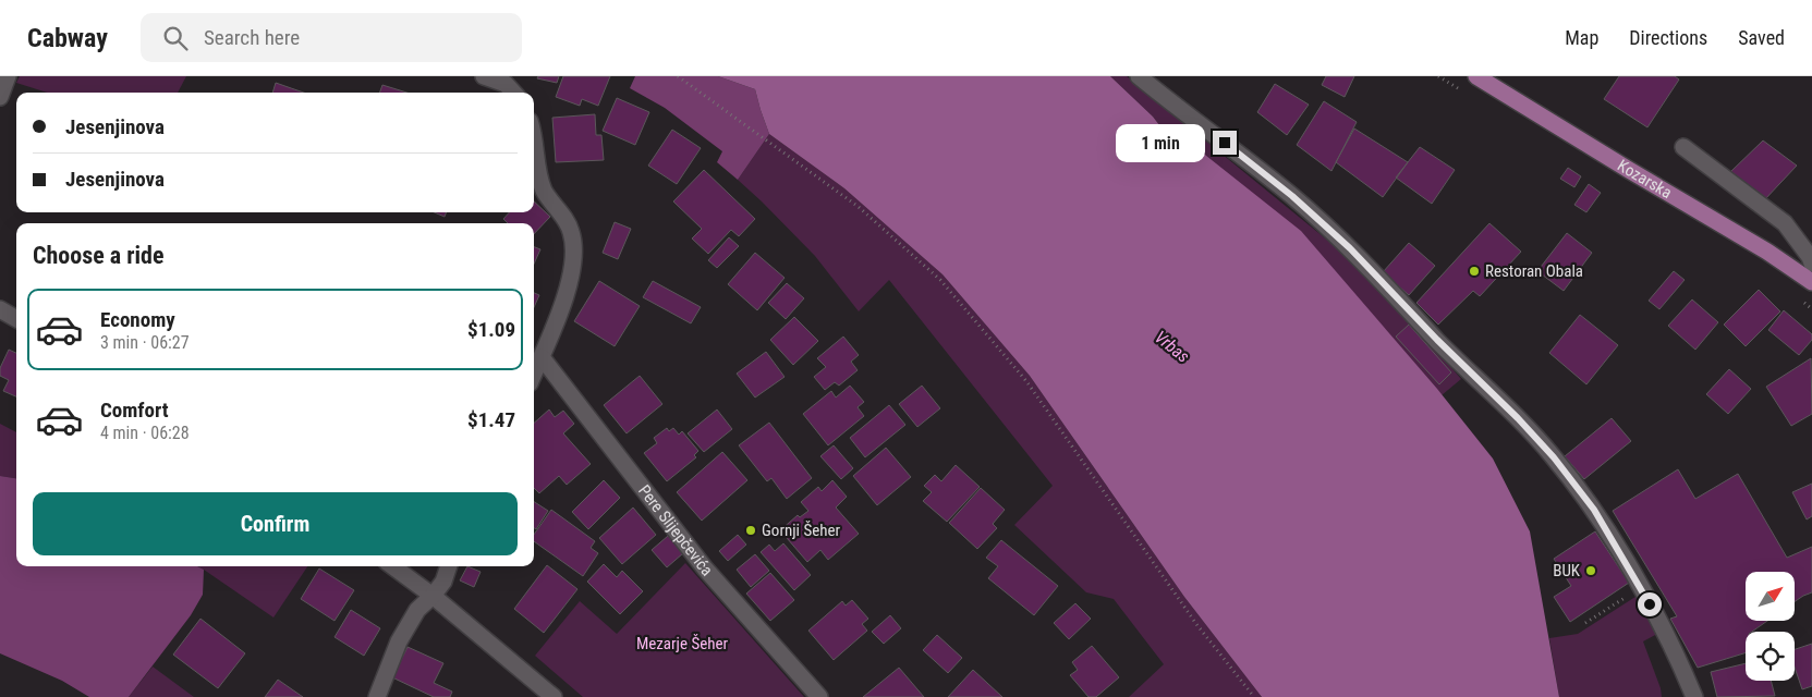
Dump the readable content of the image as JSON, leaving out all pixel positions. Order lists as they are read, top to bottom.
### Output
{
  "streets": {
    "main road": ["Kozarska"],
    "street": ["Pere Slijepčevića"]
  },
  "water": ["Vrbas"],
  "parks": ["Mezarje Šeher"],
  "places": ["Restoran Obala", "Gornji Šeher", "BUK"],
  "north": "top right",
  "page": {
    "header": "Cabway",
    "search": "Search here",
    "nav": ["Map", "Directions", "Saved"],
    "banner": ["Jesenjinova", "Jesenjinova"],
    "bubble": "1 min",
    "heading": "Choose a ride",
    "list": [
      {
        "name": "Economy",
        "note": "3 min · 06:27",
        "value": "$1.09"
      },
      {
        "name": "Comfort",
        "note": "4 min · 06:28",
        "value": "$1.47"
      }
    ],
    "buttons": "Confirm"
  }
}
